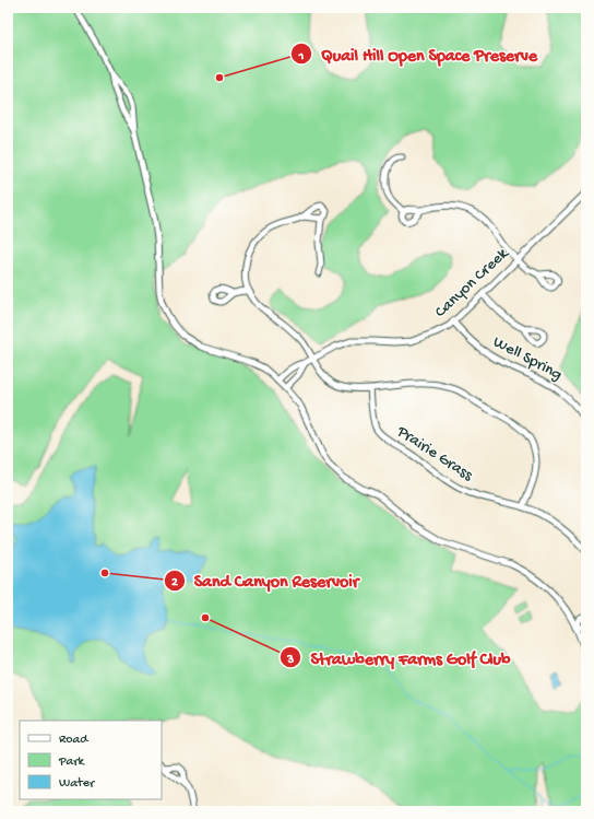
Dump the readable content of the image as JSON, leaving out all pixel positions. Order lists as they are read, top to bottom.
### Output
{
  "streets": {
    "street": ["Canyon Creek", "Well Spring", "Prairie Grass"]
  },
  "crossings": [
    ["Canyon Creek", "Well Spring"]
  ],
  "places": ["Quail Hill Open Space Preserve", "Sand Canyon Reservoir", "Strawberry Farms Golf Club"],
  "legend": ["Road", "Park", "Water"]
}
